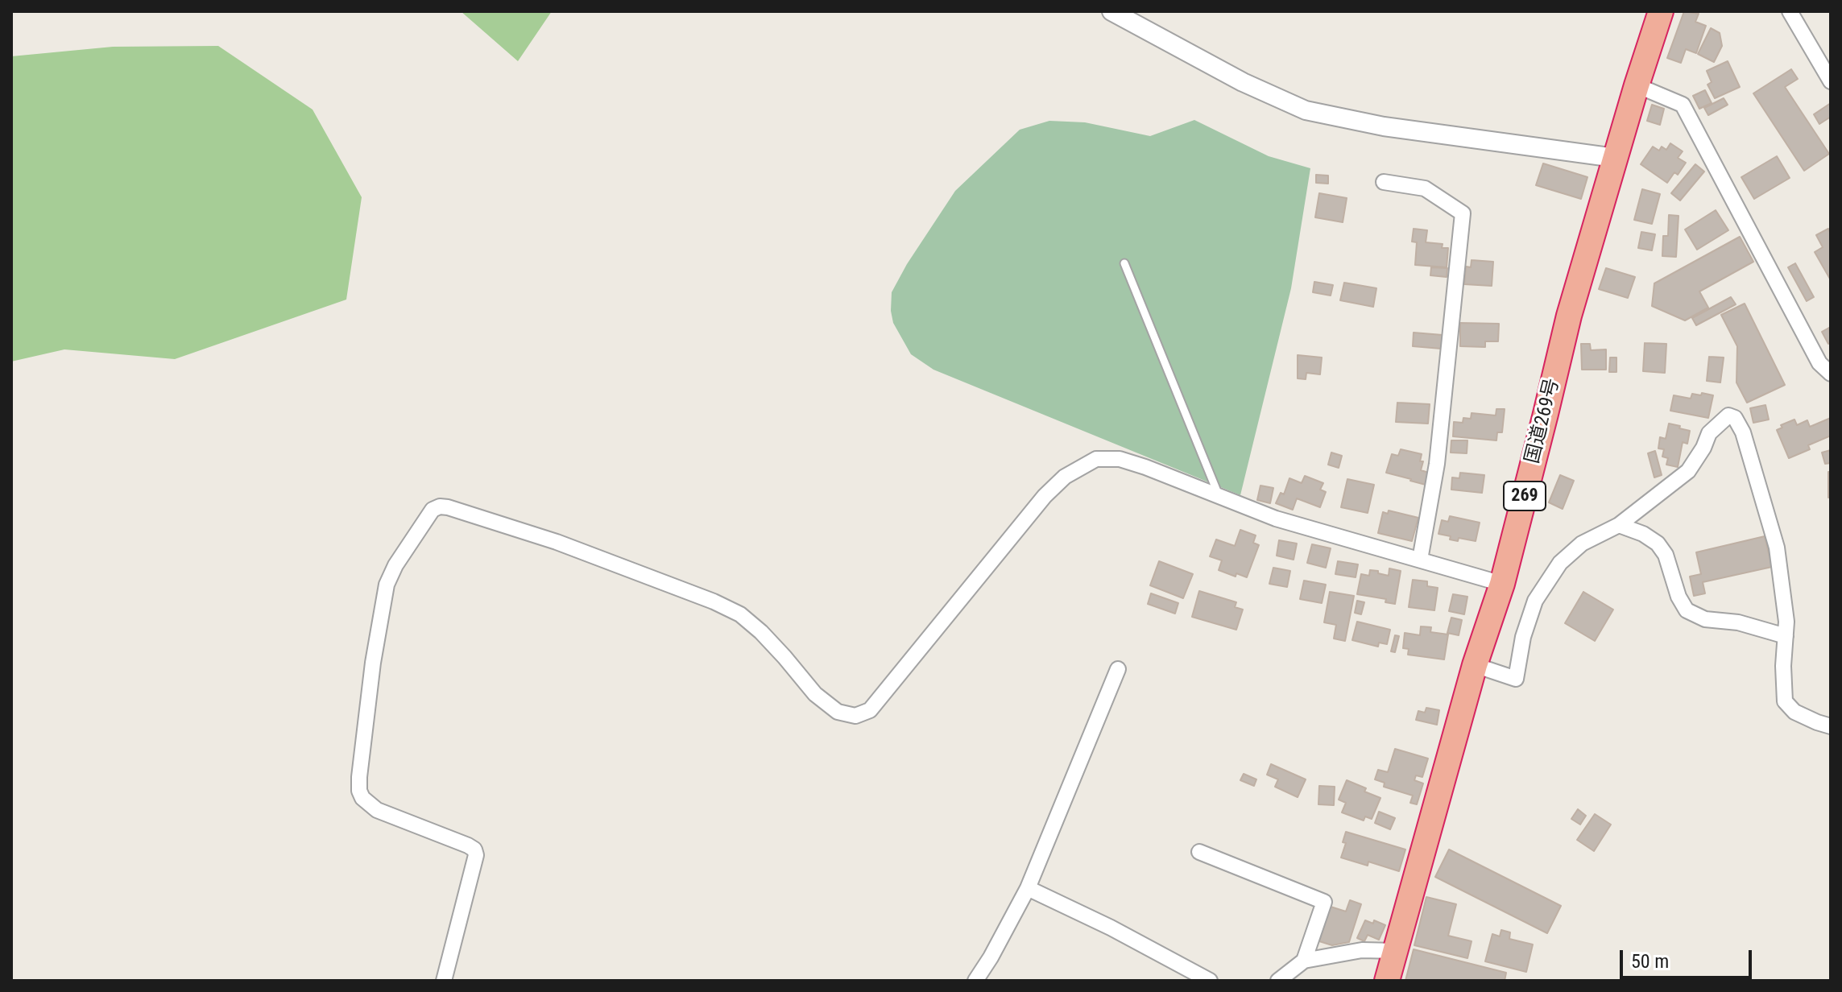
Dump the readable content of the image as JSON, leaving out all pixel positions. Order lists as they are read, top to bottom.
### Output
{
  "streets": {
    "highway": ["国道269号", "269"]
  },
  "scale_bar": "50 m"
}
